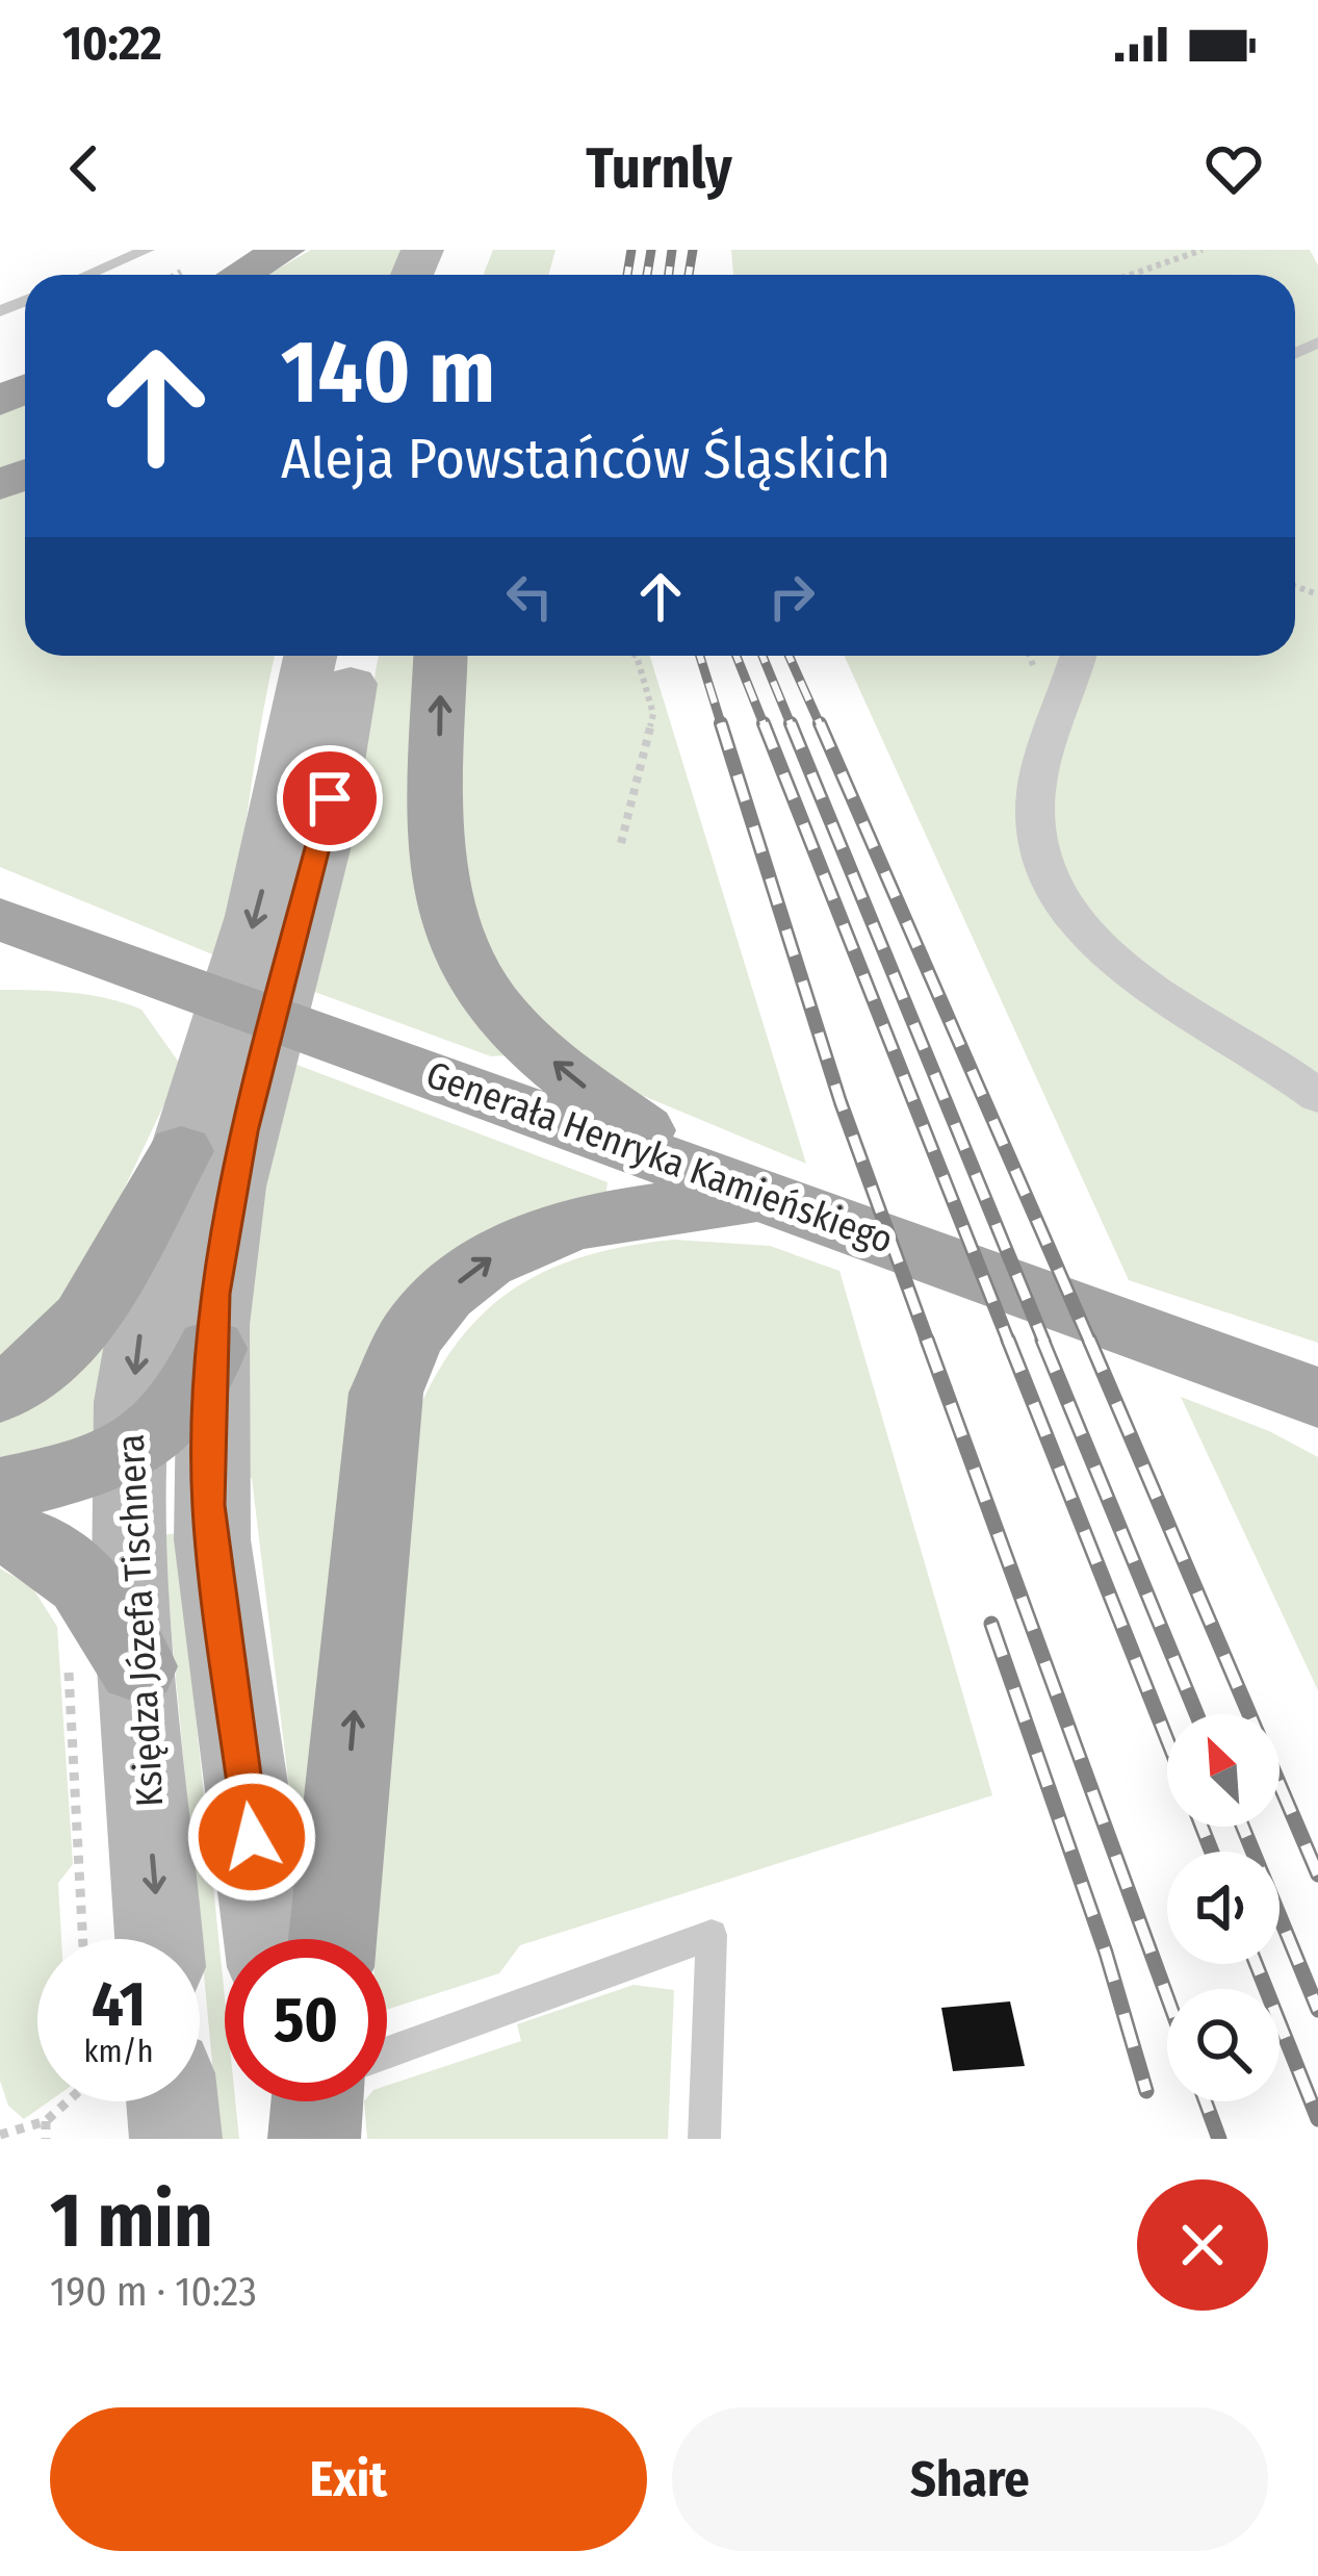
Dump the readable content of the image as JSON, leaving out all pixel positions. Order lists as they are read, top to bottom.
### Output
{
  "streets": {
    "main road": ["Generała Henryka Kamieńskiego", "Księdza Józefa Tischnera"]
  },
  "crossings": [
    ["Generała Henryka Kamieńskiego", "Księdza Józefa Tischnera"]
  ],
  "north": "top left",
  "page": {
    "status": "10:22",
    "header": "Turnly",
    "turn": ["140 m", "Aleja Powstańców Śląskich"],
    "speed": "41 km/h",
    "limit": "50",
    "heading": ["1 min", "190 m · 10:23"],
    "buttons": ["Exit", "Share"]
  }
}
